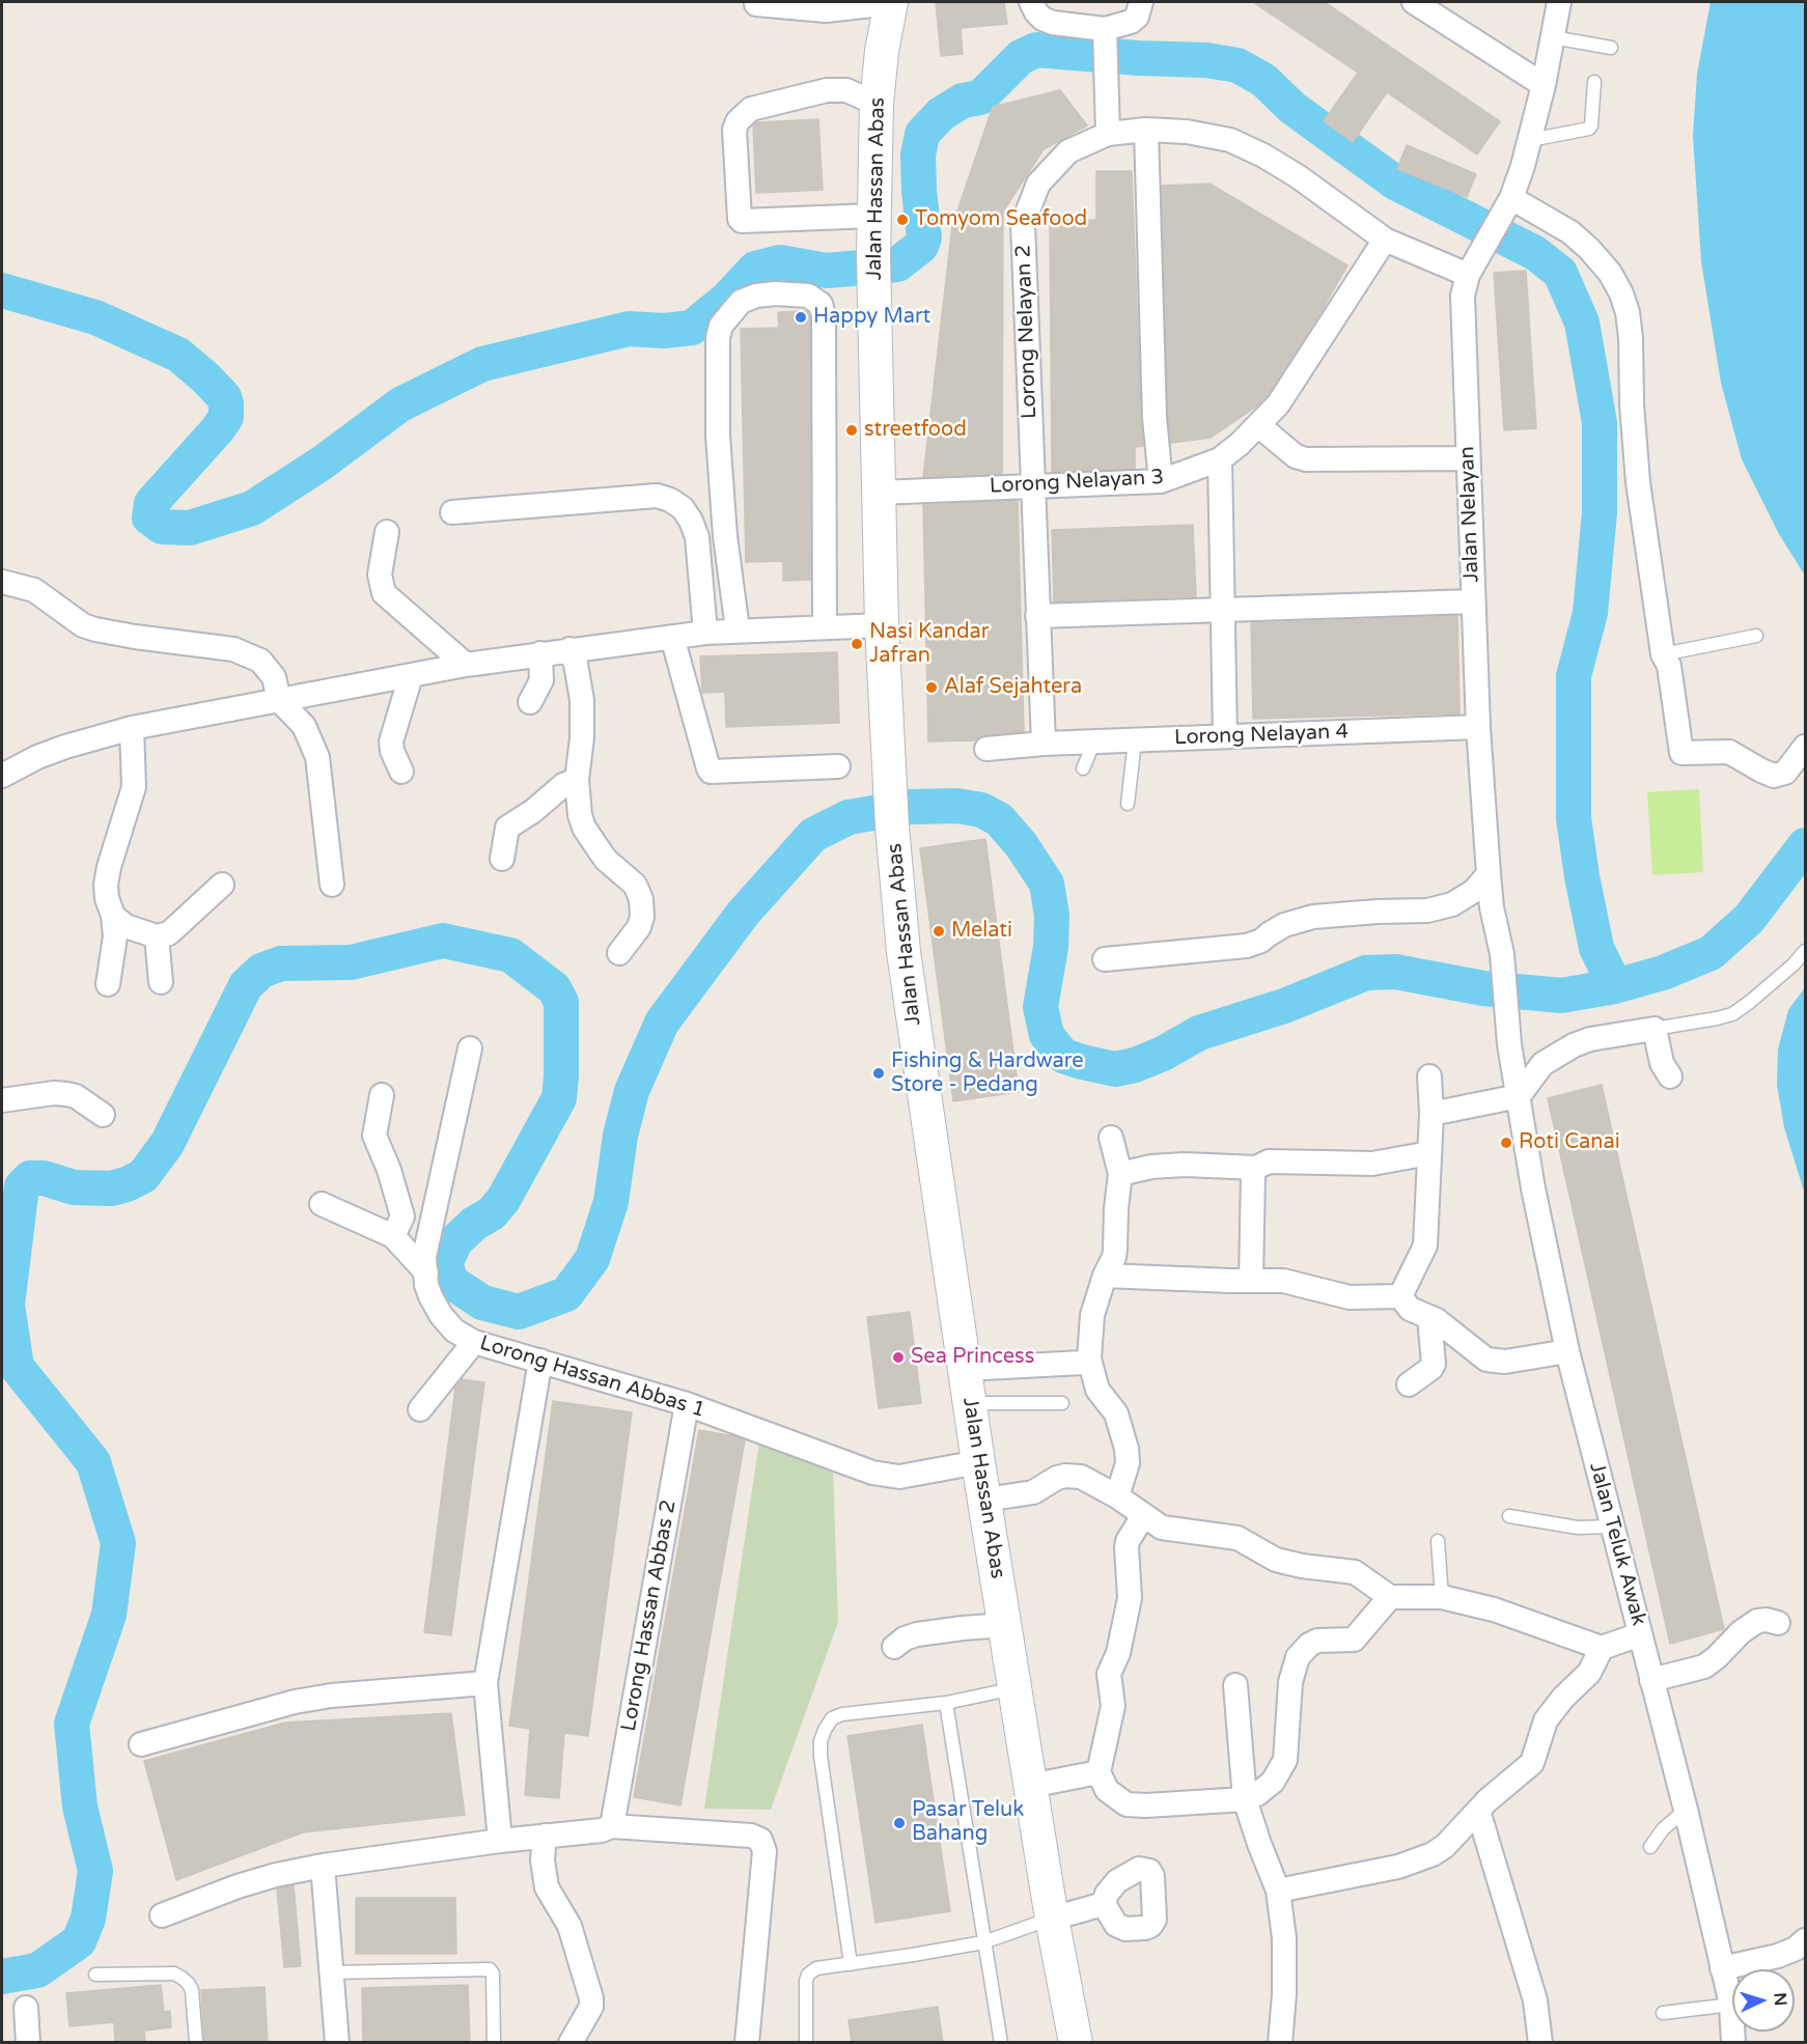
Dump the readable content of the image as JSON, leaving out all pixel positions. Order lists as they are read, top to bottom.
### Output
{
  "streets": {
    "main road": ["Jalan Hassan Abas"],
    "street": [
      "Lorong Nelayan 2",
      "Lorong Nelayan 3",
      "Jalan Nelayan",
      "Lorong Nelayan 4",
      "Lorong Hassan Abbas 1",
      "Jalan Teluk Awak",
      "Lorong Hassan Abbas 2"
    ]
  },
  "crossings": [
    ["Jalan Hassan Abas", "Lorong Nelayan 3"],
    ["Jalan Hassan Abas", "Lorong Hassan Abbas 1"],
    ["Lorong Nelayan 2", "Lorong Nelayan 3"],
    ["Lorong Nelayan 2", "Jalan Nelayan"],
    ["Lorong Nelayan 2", "Lorong Nelayan 4"],
    ["Jalan Nelayan", "Lorong Nelayan 4"],
    ["Jalan Nelayan", "Jalan Teluk Awak"],
    ["Lorong Hassan Abbas 1", "Lorong Hassan Abbas 2"]
  ],
  "places": [
    "Tomyom Seafood",
    "Happy Mart",
    "streetfood",
    "Nasi Kandar Jafran",
    "Alaf Sejahtera",
    "Melati",
    "Fishing & Hardware Store - Pedang",
    "Roti Canai",
    "Sea Princess",
    "Pasar Teluk Bahang"
  ],
  "north": "right"
}
